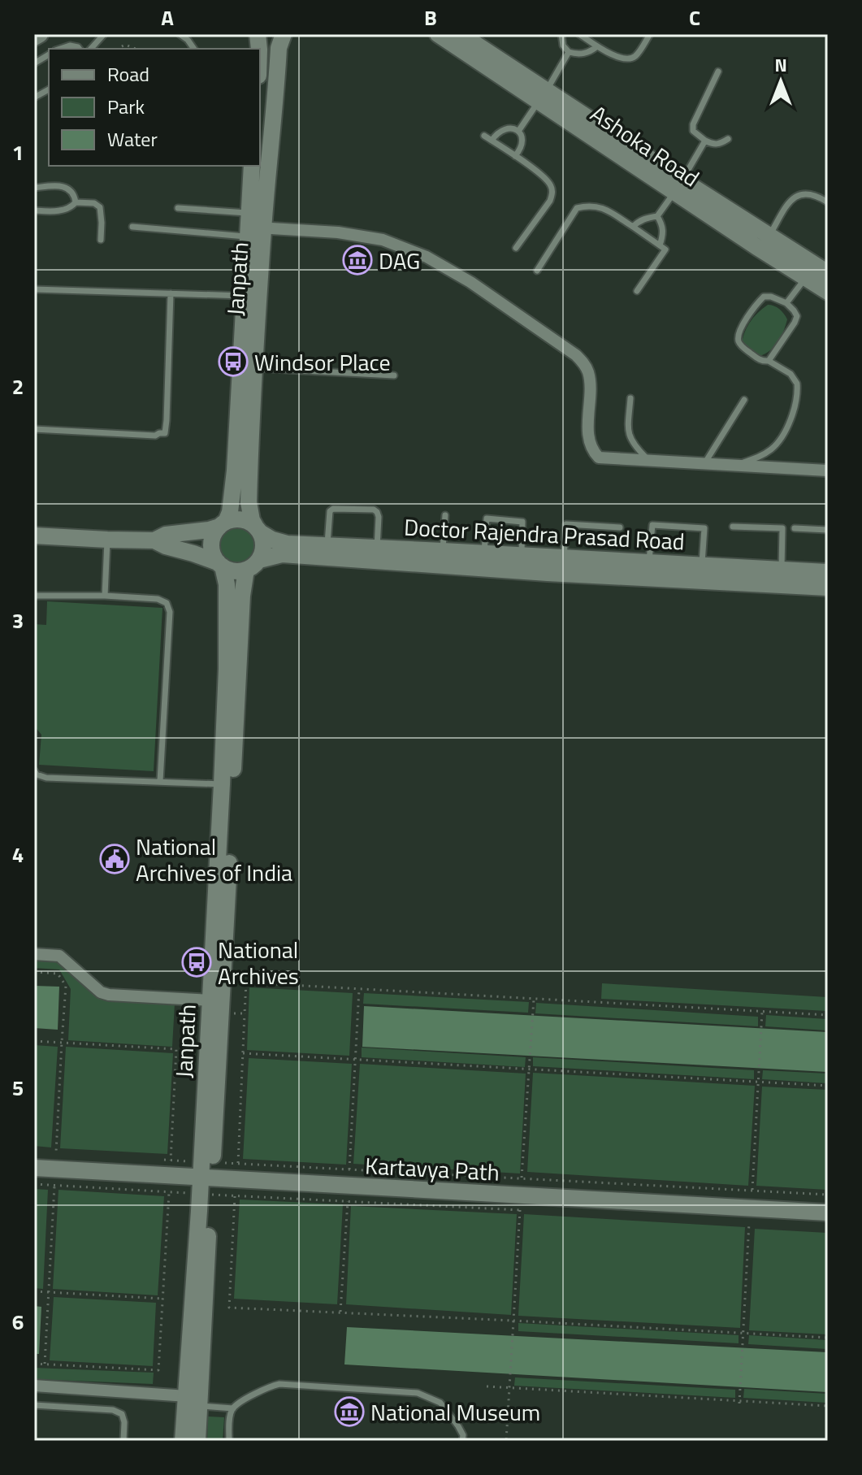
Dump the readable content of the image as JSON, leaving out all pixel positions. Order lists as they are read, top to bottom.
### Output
{
  "streets": {
    "main road": [
      "Ashoka Road",
      "Janpath",
      "Doctor Rajendra Prasad Road",
      "Kartavya Path"
    ]
  },
  "crossings": [
    ["Janpath", "Doctor Rajendra Prasad Road"],
    ["Janpath", "Kartavya Path"]
  ],
  "places": {
    "museum": ["DAG", "National Museum"],
    "bus stop": ["Windsor Place", "National Archives"],
    "public building": ["National Archives of India"]
  },
  "legend": ["Road", "Park", "Water"],
  "north": "top",
  "grid": {
    "columns": ["A", "B", "C"],
    "rows": [
      "1",
      "2",
      "3",
      "4",
      "5",
      "6"
    ]
  }
}
